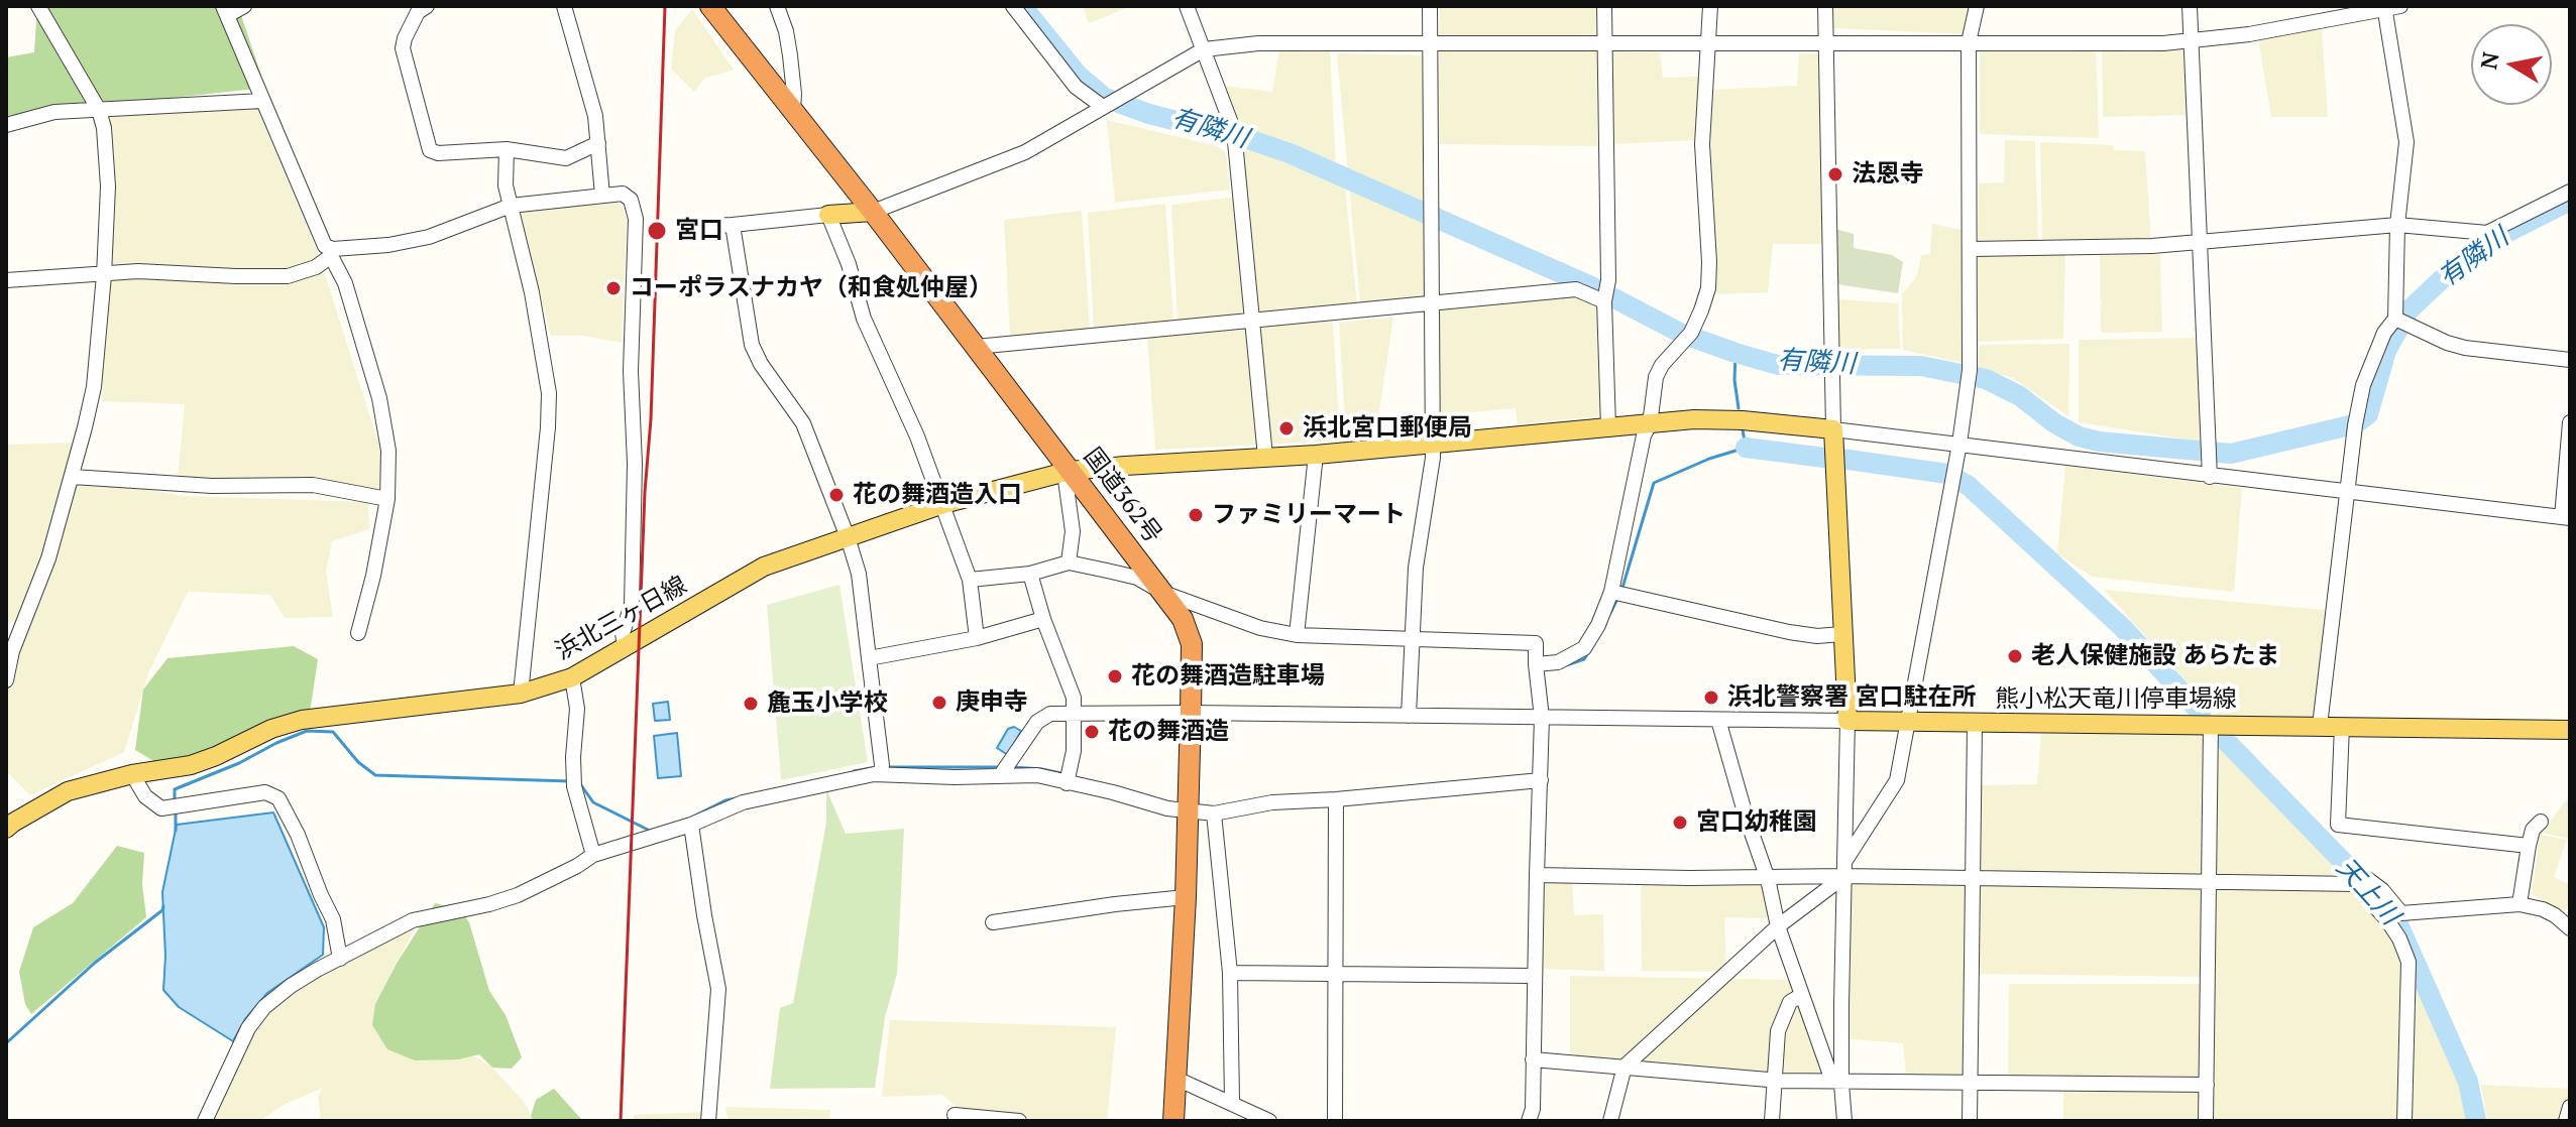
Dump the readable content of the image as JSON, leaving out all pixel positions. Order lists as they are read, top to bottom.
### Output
{
  "streets": {
    "highway": ["国道362号"],
    "main road": ["浜北三ヶ日線", "熊小松天竜川停車場線"]
  },
  "crossings": [
    ["国道362号", "浜北三ヶ日線"]
  ],
  "water": ["有隣川", "天上川"],
  "places": [
    "法恩寺",
    "宮口",
    "コーポラスナカヤ（和食処仲屋）",
    "浜北宮口郵便局",
    "花の舞酒造入口",
    "ファミリーマート",
    "老人保健施設 あらたま",
    "花の舞酒造駐車場",
    "浜北警察署 宮口駐在所",
    "庚申寺",
    "麁玉小学校",
    "花の舞酒造",
    "宮口幼稚園"
  ],
  "north": "left"
}
